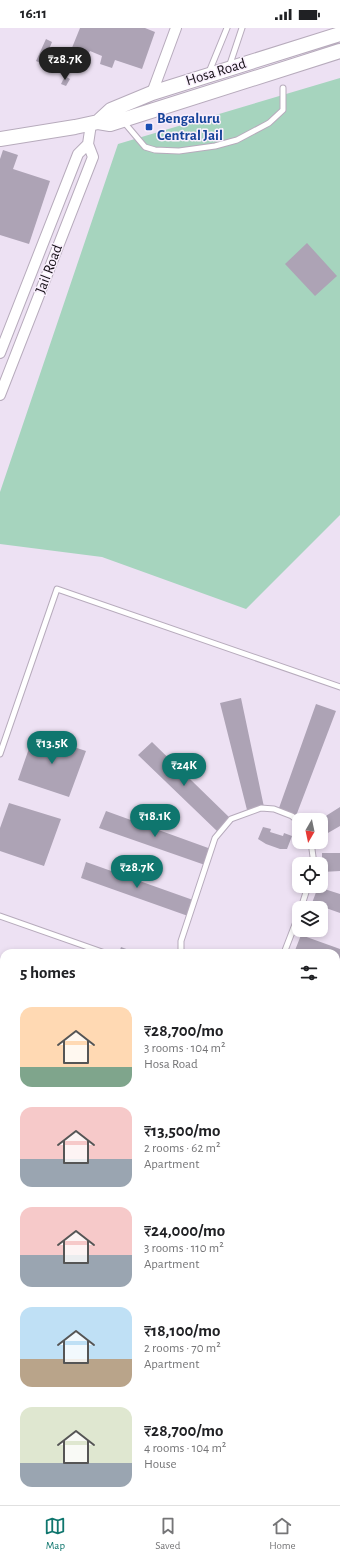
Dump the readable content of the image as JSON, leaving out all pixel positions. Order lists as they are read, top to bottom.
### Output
{
  "streets": {
    "main road": ["Hosa Road"],
    "street": ["Jail Road"]
  },
  "places": {
    "transit": ["Bengaluru Central Jail"]
  },
  "north": "bottom",
  "page": {
    "status": "16:11",
    "price": [
      "₹28.7K",
      "₹13.5K",
      "₹24K",
      "₹18.1K",
      "₹28.7K"
    ],
    "heading": "5 homes",
    "list": [
      {
        "name": "₹28,700/mo",
        "note": "3 rooms · 104 m² · Hosa Road"
      },
      {
        "name": "₹13,500/mo",
        "note": "2 rooms · 62 m² · Apartment"
      },
      {
        "name": "₹24,000/mo",
        "note": "3 rooms · 110 m² · Apartment"
      },
      {
        "name": "₹18,100/mo",
        "note": "2 rooms · 70 m² · Apartment"
      },
      {
        "name": "₹28,700/mo",
        "note": "4 rooms · 104 m² · House"
      }
    ],
    "tabs": ["Map", "Saved", "Home"]
  }
}
